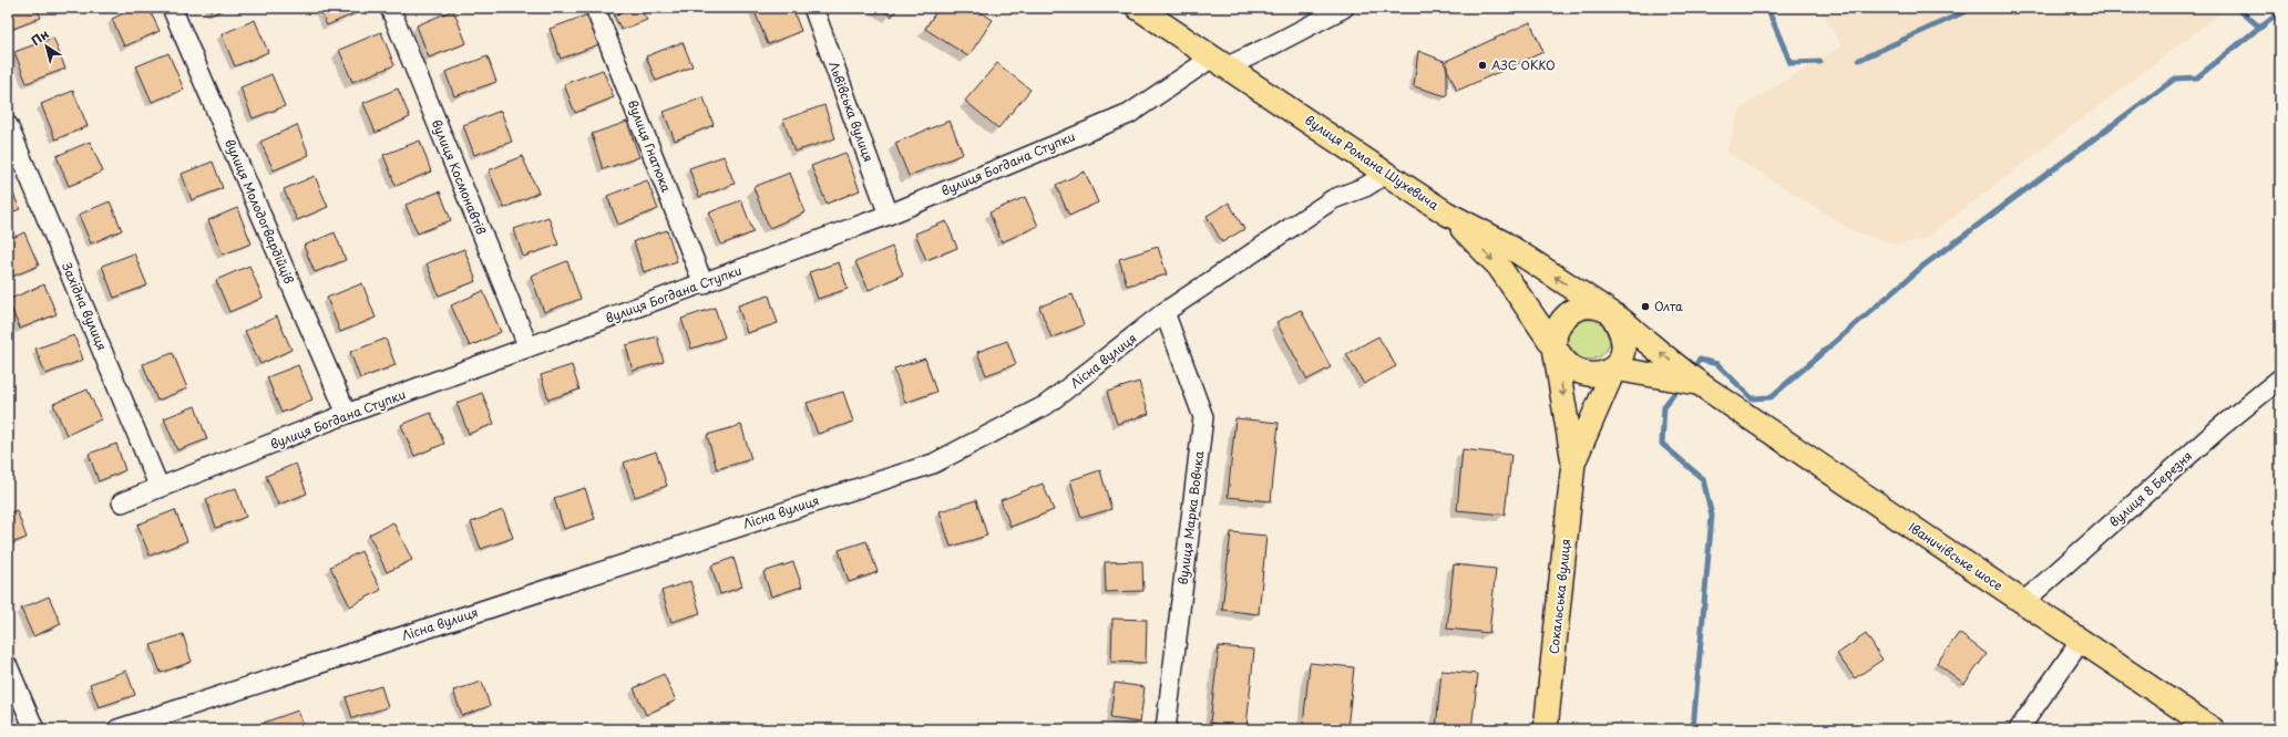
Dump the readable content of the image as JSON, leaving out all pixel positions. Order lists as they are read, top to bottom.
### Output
{
  "streets": {
    "main road": ["вулиця Романа Шухевича", "Іваничівське шосе", "Сокальська вулиця"],
    "street": [
      "Львівська вулиця",
      "вулиця Гнатюка",
      "вулиця Богдана Ступки",
      "вулиця Космонавтів",
      "вулиця Молодогвардійців",
      "Західна вулиця",
      "Лісна вулиця",
      "вулиця 8 Березня",
      "вулиця Марка Вовчка"
    ]
  },
  "crossings": [
    ["Львівська вулиця", "вулиця Богдана Ступки"],
    ["вулиця Гнатюка", "вулиця Богдана Ступки"],
    ["вулиця Романа Шухевича", "вулиця Богдана Ступки"],
    ["вулиця Романа Шухевича", "Лісна вулиця"],
    ["вулиця Романа Шухевича", "Іваничівське шосе"],
    ["вулиця Богдана Ступки", "вулиця Космонавтів"],
    ["вулиця Богдана Ступки", "вулиця Молодогвардійців"],
    ["вулиця Богдана Ступки", "Західна вулиця"],
    ["Лісна вулиця", "вулиця Марка Вовчка"],
    ["вулиця 8 Березня", "Іваничівське шосе"]
  ],
  "places": ["АЗС ОККО", "Олта"],
  "north": "top left"
}
